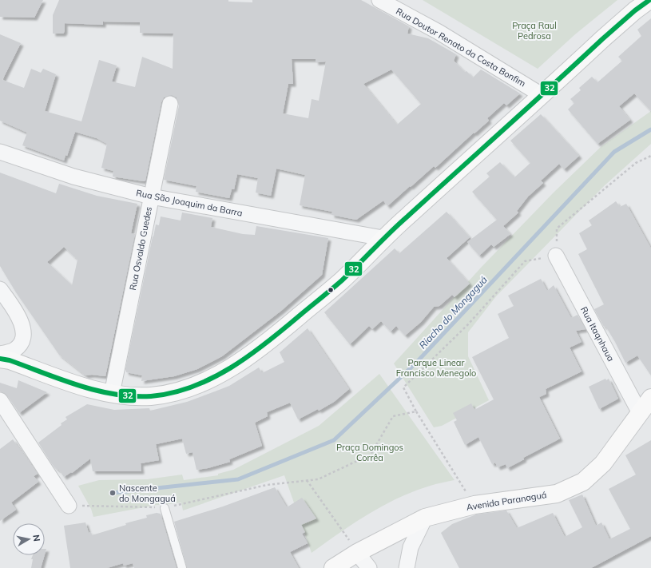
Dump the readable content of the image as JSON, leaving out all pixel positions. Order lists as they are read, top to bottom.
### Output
{
  "streets": {
    "main road": ["Avenida Paranaguá"],
    "street": [
      "Rua Doutor Renato da Costa Bonfim",
      "Rua São Joaquim da Barra",
      "Rua Osvaldo Guedes",
      "Rua Itaqnhaua"
    ]
  },
  "crossings": [
    ["Rua São Joaquim da Barra", "Rua Osvaldo Guedes"],
    ["Rua Itaqnhaua", "Avenida Paranaguá"]
  ],
  "water": ["Riacho do Mongaguá"],
  "parks": ["Praça Raul Pedrosa", "Parque Linear Francisco Menegolo", "Praça Domingos Corrêa"],
  "places": ["Nascente do Mongaguá"],
  "lines": ["transit line 32"],
  "north": "right"
}
